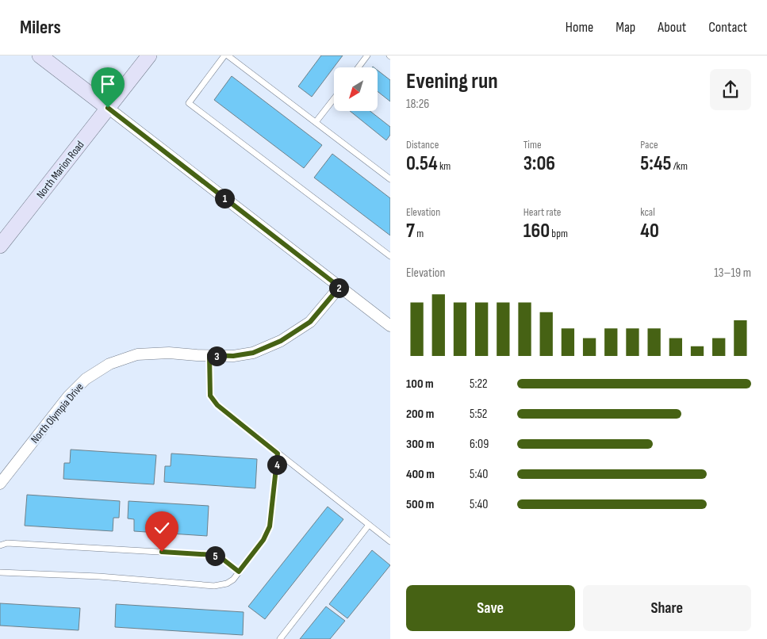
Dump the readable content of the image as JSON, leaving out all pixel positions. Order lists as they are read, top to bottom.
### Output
{
  "streets": {
    "main road": ["North Marion Road"],
    "street": ["North Olympia Drive"]
  },
  "north": "bottom left",
  "page": {
    "header": "Milers",
    "nav": [
      "Home",
      "Map",
      "About",
      "Contact"
    ],
    "heading": ["Evening run", "18:26"],
    "stats": [
      ["Distance", "0.54 km"],
      ["Time", "3:06"],
      ["Pace", "5:45 /km"],
      ["Elevation", "7 m"],
      ["Heart rate", "160 bpm"],
      ["kcal", "40"]
    ],
    "pins": [
      "1",
      "2",
      "3",
      "4",
      "5"
    ],
    "chart": ["Elevation", "13–19 m"],
    "list": [
      {
        "name": "100 m",
        "note": "5:22"
      },
      {
        "name": "200 m",
        "note": "5:52"
      },
      {
        "name": "300 m",
        "note": "6:09"
      },
      {
        "name": "400 m",
        "note": "5:40"
      },
      {
        "name": "500 m",
        "note": "5:40"
      }
    ],
    "buttons": ["Save", "Share"]
  }
}
